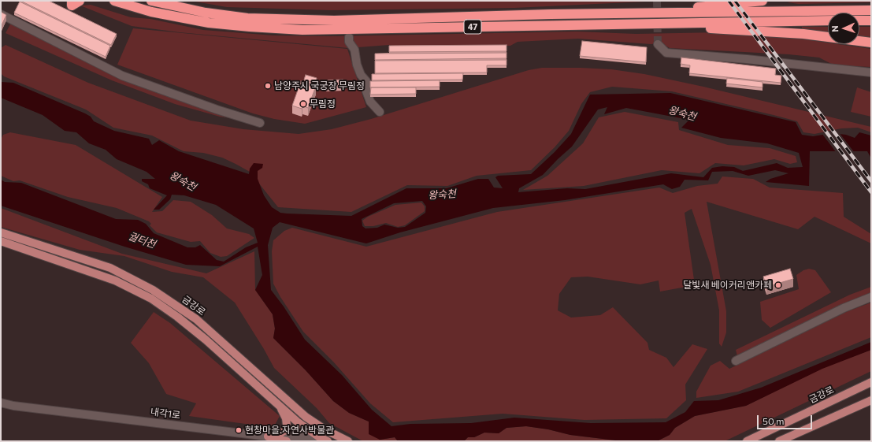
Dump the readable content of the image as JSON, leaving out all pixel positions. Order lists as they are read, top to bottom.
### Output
{
  "streets": {
    "highway": ["47"],
    "main road": ["금강로"],
    "street": ["내각1로"]
  },
  "crossings": [
    ["금강로", "내각1로"]
  ],
  "water": ["왕숙천", "궐터천"],
  "places": [
    "남양주시 국궁장 무림정",
    "무림정",
    "달빛새 베이커리앤카페",
    "현창마을.자연사박물관"
  ],
  "scale_bar": "50 m",
  "north": "left"
}
